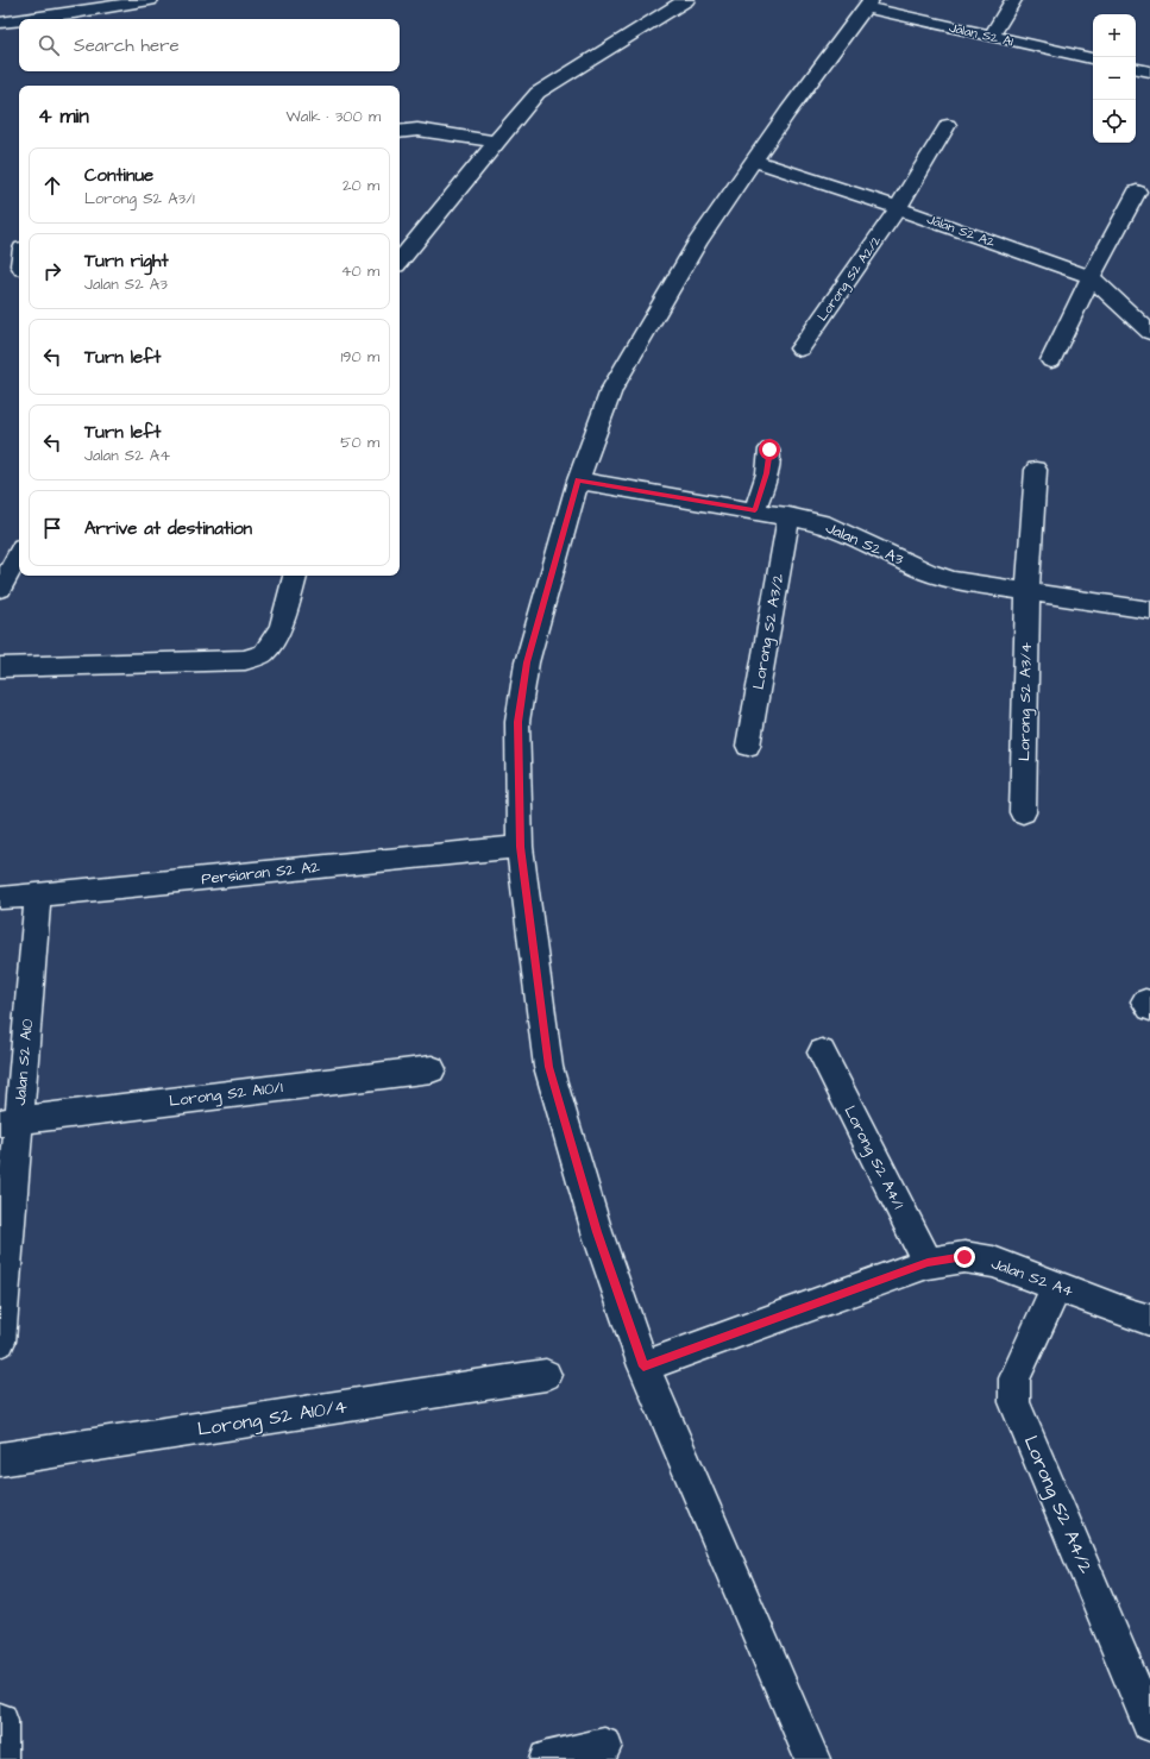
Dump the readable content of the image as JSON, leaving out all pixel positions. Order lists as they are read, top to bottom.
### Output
{
  "streets": {
    "main road": [
      "Jalan S2 A1",
      "Jalan S2 A2",
      "Lorong S2 A2/2",
      "Jalan S2 A3",
      "Lorong S2 A3/2",
      "Lorong S2 A3/4",
      "Persiaran S2 A2",
      "Jalan S2 A10",
      "Lorong S2 A10/1",
      "Lorong S2 A4/1",
      "Jalan S2 A4",
      "Lorong S2 A10/4",
      "Lorong S2 A4/2"
    ]
  },
  "crossings": [
    ["Jalan S2 A2", "Lorong S2 A2/2"],
    ["Jalan S2 A3", "Lorong S2 A3/2"],
    ["Jalan S2 A3", "Lorong S2 A3/4"],
    ["Persiaran S2 A2", "Jalan S2 A10"],
    ["Jalan S2 A10", "Lorong S2 A10/1"],
    ["Lorong S2 A4/1", "Jalan S2 A4"],
    ["Jalan S2 A4", "Lorong S2 A4/2"]
  ],
  "page": {
    "map_buttons": ["+", "−"],
    "search": "Search here",
    "heading": ["4 min", "Walk · 300 m"],
    "list": [
      ["Continue", "Lorong S2 A3/1", "20 m"],
      ["Turn right", "Jalan S2 A3", "40 m"],
      ["Turn left", "190 m"],
      ["Turn left", "Jalan S2 A4", "50 m"],
      "Arrive at destination"
    ]
  }
}
